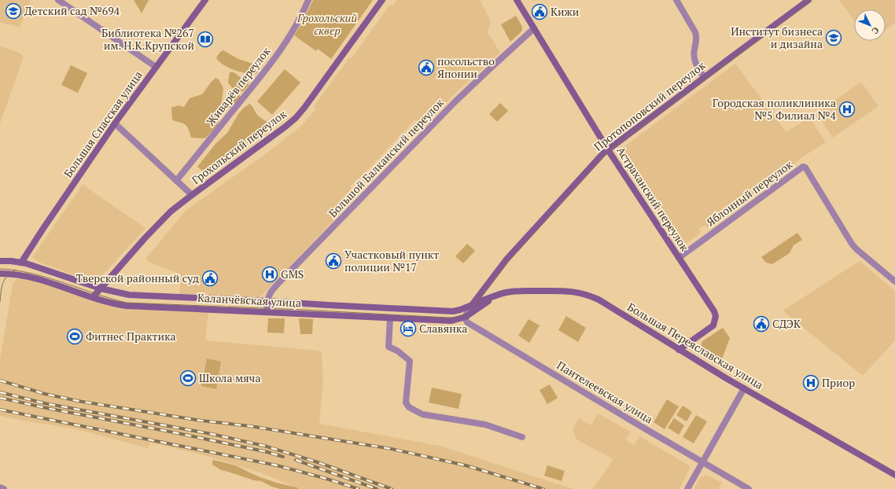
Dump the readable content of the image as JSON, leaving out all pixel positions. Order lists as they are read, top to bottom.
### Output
{
  "streets": {
    "street": [
      "Живарёв переулок",
      "Протопоповский переулок",
      "Большая Спасская улица",
      "Грохольский переулок",
      "Большой Балканский переулок",
      "Яблонный переулок",
      "Астраханский переулок",
      "Каланчёвская улица",
      "Большая Переяславская улица",
      "Пантелеевская улица"
    ]
  },
  "crossings": [
    ["Протопоповский переулок", "Астраханский переулок"],
    ["Протопоповский переулок", "Каланчёвская улица"],
    ["Протопоповский переулок", "Большая Переяславская улица"],
    ["Большая Спасская улица", "Каланчёвская улица"],
    ["Грохольский переулок", "Каланчёвская улица"],
    ["Большой Балканский переулок", "Астраханский переулок"],
    ["Большой Балканский переулок", "Каланчёвская улица"],
    ["Яблонный переулок", "Астраханский переулок"],
    ["Астраханский переулок", "Большая Переяславская улица"],
    ["Каланчёвская улица", "Большая Переяславская улица"],
    ["Каланчёвская улица", "Пантелеевская улица"]
  ],
  "parks": ["Грохольский сквер"],
  "places": {
    "school or university": ["Детский сад №694", "Институт бизнеса и дизайна"],
    "public building": [
      "Кижи",
      "посольство Японии",
      "Участковый пункт полиции №17",
      "Тверской районный суд",
      "СДЭК"
    ],
    "library": ["Библиотека №267 им. Н.К.Крупской"],
    "hospital": ["Городская поликлиника №5 Филиал №4", "GMS", "Приор"],
    "hotel": ["Славянка"],
    "sports": ["Фитнес Практика", "Школа мяча"]
  },
  "north": "bottom right"
}
